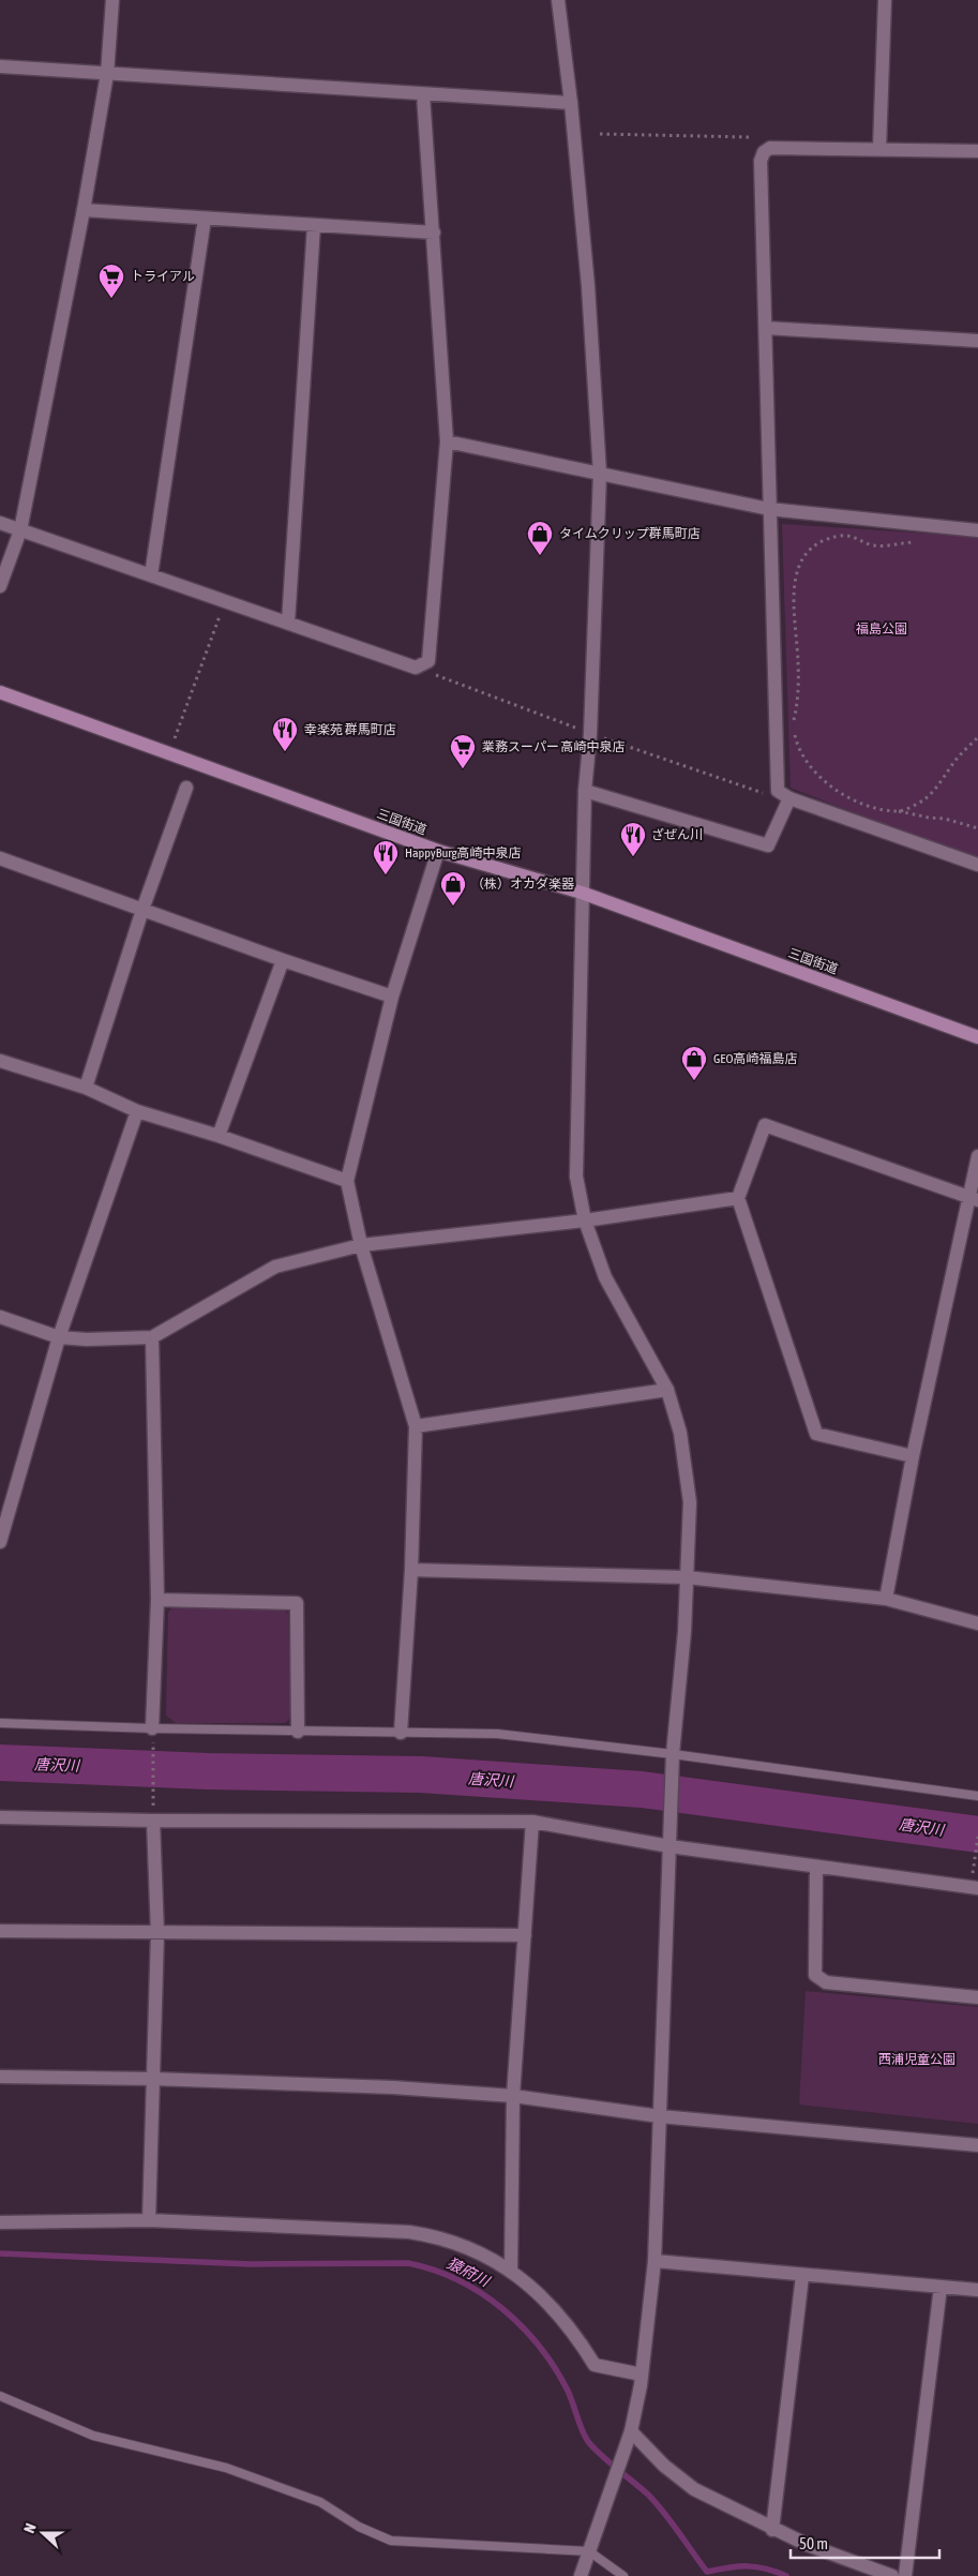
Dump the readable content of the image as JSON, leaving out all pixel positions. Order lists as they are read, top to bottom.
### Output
{
  "streets": {
    "main road": ["三国街道"]
  },
  "water": ["唐沢川", "猿府川"],
  "parks": ["福島公園", "西浦児童公園"],
  "places": {
    "supermarket": ["トライアル", "業務スーパー 高崎中泉店"],
    "shop": ["タイムクリップ群馬町店", "（株）オカダ楽器", "GEO高崎福島店"],
    "restaurant": ["幸楽苑 群馬町店", "ざぜん川", "HappyBurg高崎中泉店"]
  },
  "scale_bar": "50 m",
  "north": "left"
}
